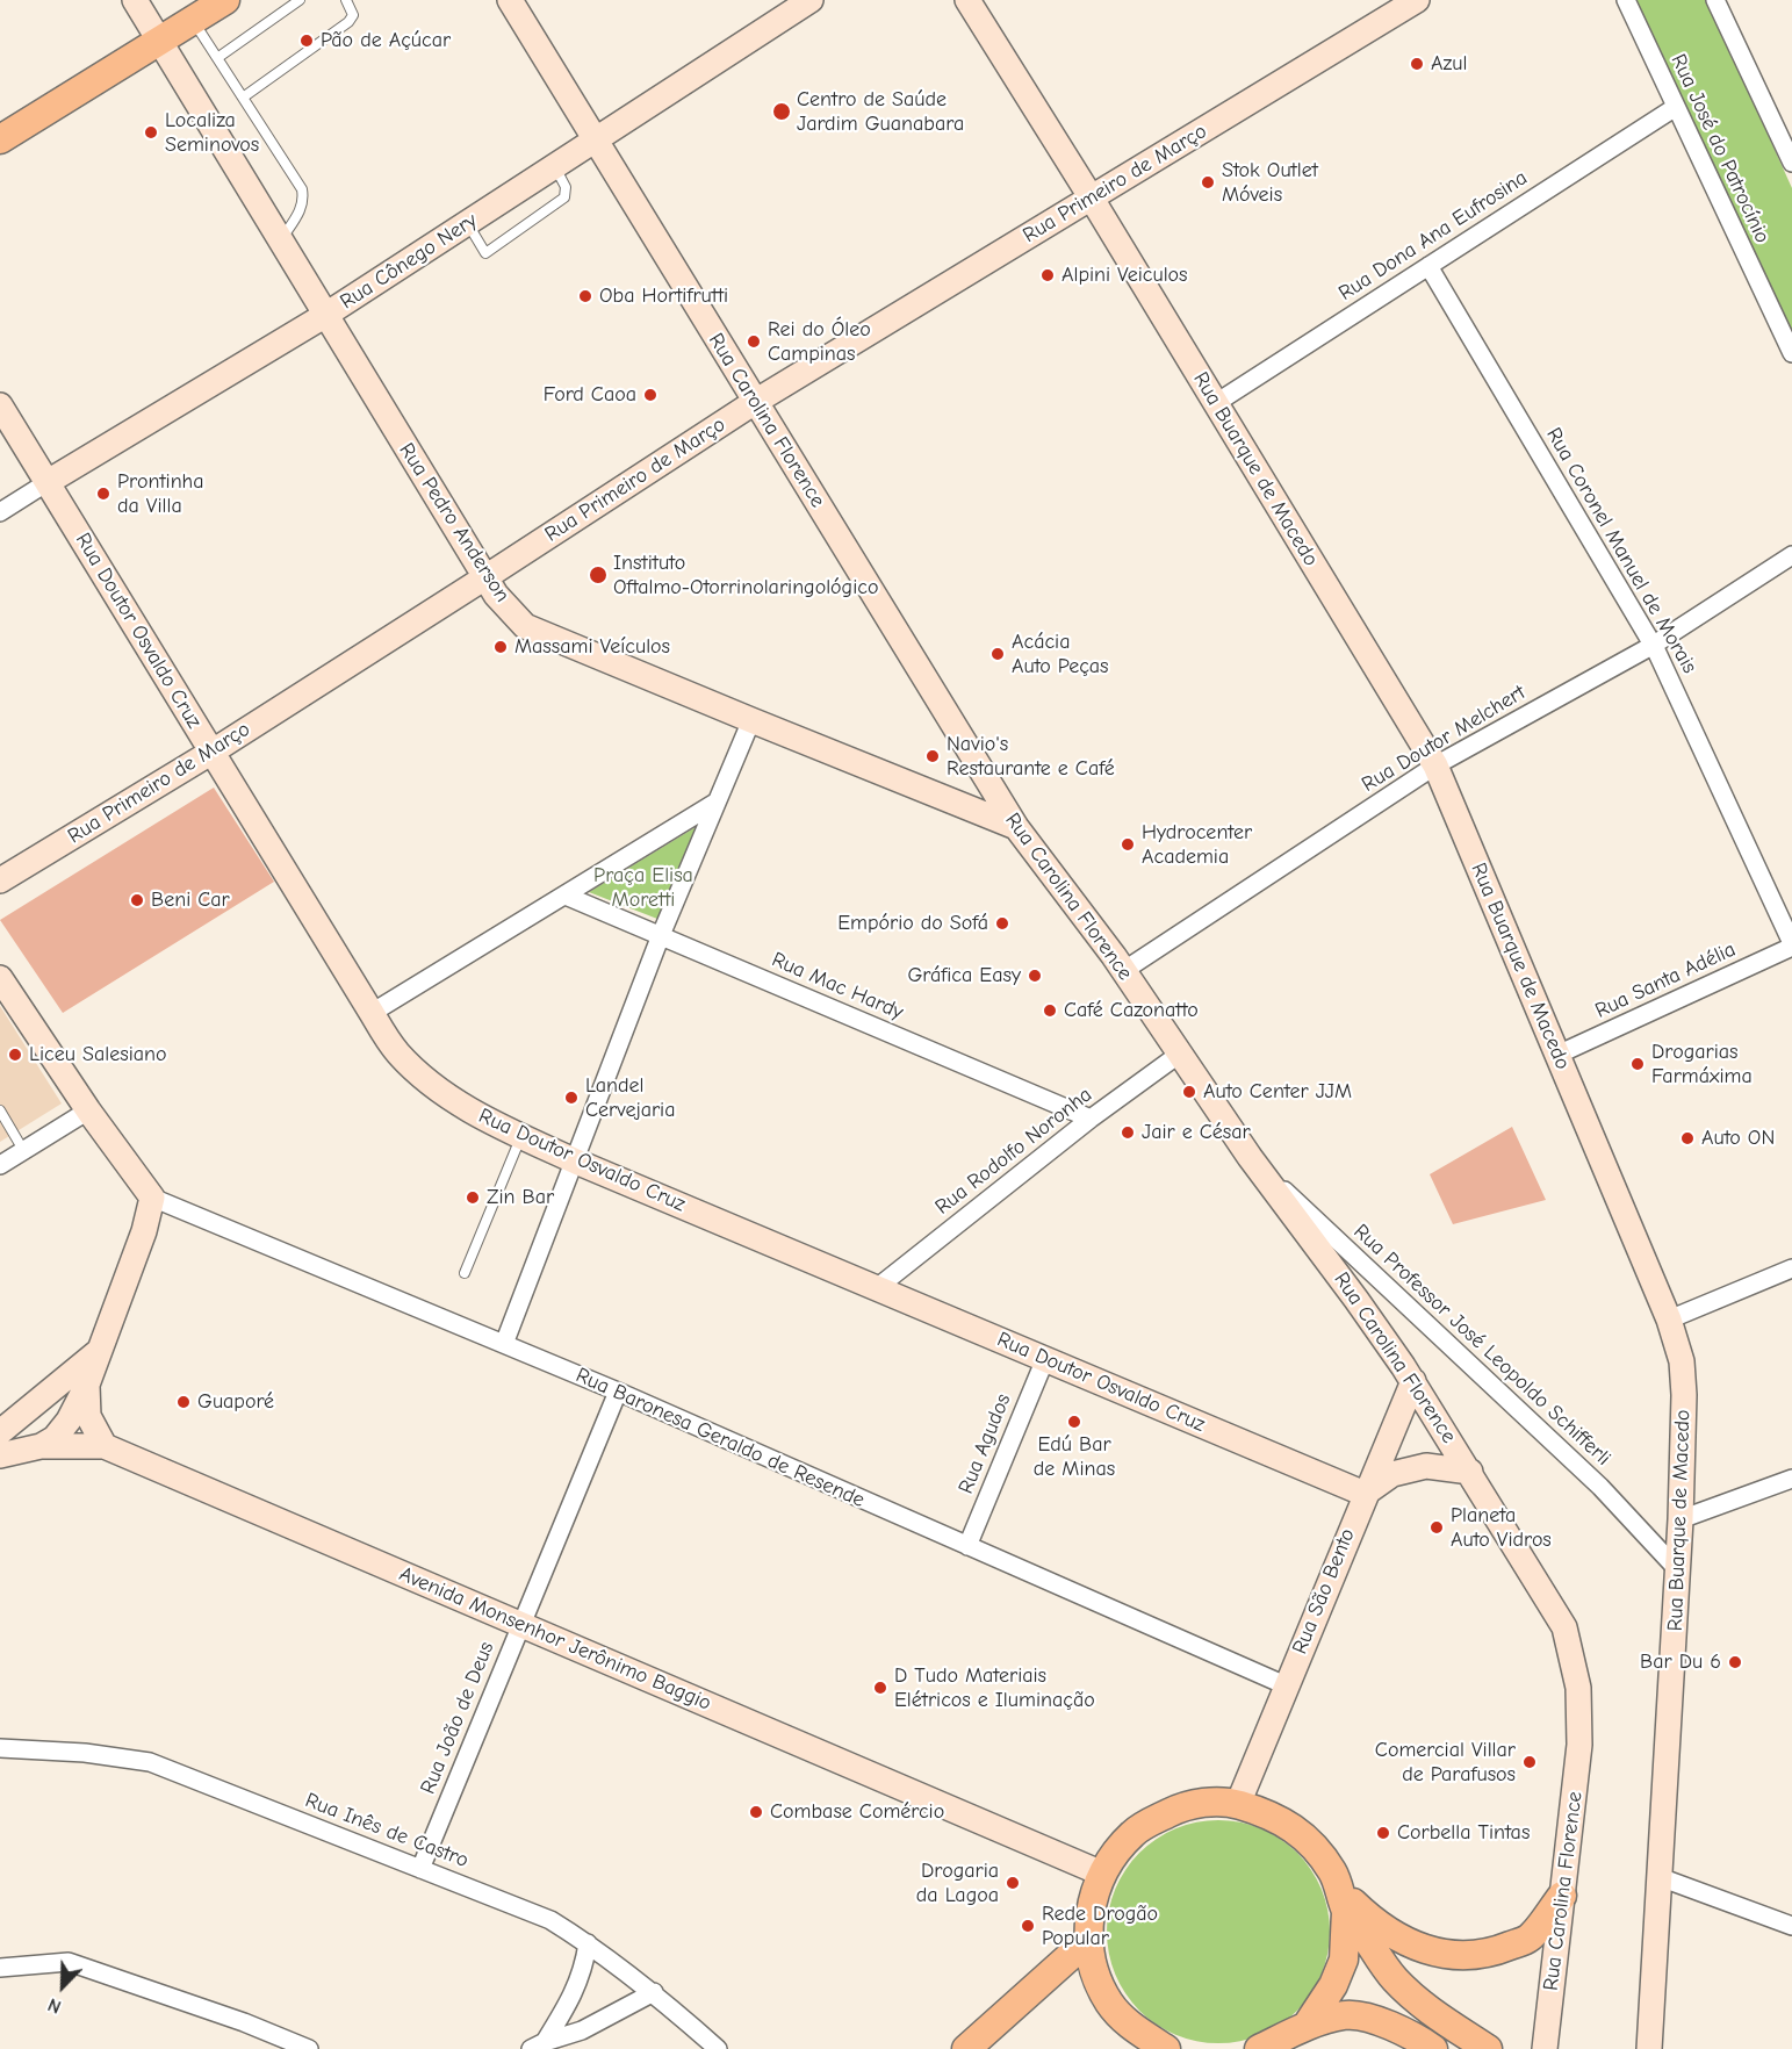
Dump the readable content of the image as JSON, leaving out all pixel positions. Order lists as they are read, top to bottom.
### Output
{
  "streets": {
    "main road": [
      "Rua Primeiro de Março",
      "Rua Cônego Nery",
      "Rua Carolina Florence",
      "Rua Buarque de Macedo",
      "Rua Pedro Anderson",
      "Rua Doutor Osvaldo Cruz",
      "Rua São Bento",
      "Avenida Monsenhor Jerônimo Baggio"
    ],
    "street": [
      "Rua José do Patrocínio",
      "Rua Dona Ana Eufrosina",
      "Rua Coronel Manuel de Morais",
      "Rua Doutor Melchert",
      "Rua Santa Adélia",
      "Rua Mac Hardy",
      "Rua Rodolfo Noronha",
      "Rua Professor José Leopoldo Schifferli",
      "Rua Baronesa Geraldo de Resende",
      "Rua Agudos",
      "Rua João de Deus",
      "Rua Inês de Castro"
    ]
  },
  "crossings": [
    ["Rua José do Patrocínio", "Rua Dona Ana Eufrosina"],
    ["Rua Primeiro de Março", "Rua Carolina Florence"],
    ["Rua Primeiro de Março", "Rua Buarque de Macedo"],
    ["Rua Primeiro de Março", "Rua Pedro Anderson"],
    ["Rua Primeiro de Março", "Rua Doutor Osvaldo Cruz"],
    ["Rua Dona Ana Eufrosina", "Rua Buarque de Macedo"],
    ["Rua Dona Ana Eufrosina", "Rua Coronel Manuel de Morais"],
    ["Rua Cônego Nery", "Rua Carolina Florence"],
    ["Rua Cônego Nery", "Rua Pedro Anderson"],
    ["Rua Cônego Nery", "Rua Doutor Osvaldo Cruz"],
    ["Rua Carolina Florence", "Rua Pedro Anderson"],
    ["Rua Carolina Florence", "Rua Doutor Melchert"],
    ["Rua Carolina Florence", "Rua Rodolfo Noronha"],
    ["Rua Carolina Florence", "Rua Professor José Leopoldo Schifferli"],
    ["Rua Carolina Florence", "Rua São Bento"],
    ["Rua Buarque de Macedo", "Rua Doutor Melchert"],
    ["Rua Buarque de Macedo", "Rua Santa Adélia"],
    ["Rua Buarque de Macedo", "Rua Professor José Leopoldo Schifferli"],
    ["Rua Coronel Manuel de Morais", "Rua Doutor Melchert"],
    ["Rua Coronel Manuel de Morais", "Rua Santa Adélia"],
    ["Rua Doutor Osvaldo Cruz", "Rua Rodolfo Noronha"],
    ["Rua Doutor Osvaldo Cruz", "Rua Agudos"],
    ["Rua Doutor Osvaldo Cruz", "Rua São Bento"],
    ["Rua Mac Hardy", "Rua Rodolfo Noronha"],
    ["Rua Baronesa Geraldo de Resende", "Rua Agudos"],
    ["Rua Baronesa Geraldo de Resende", "Rua São Bento"],
    ["Rua Baronesa Geraldo de Resende", "Rua João de Deus"],
    ["Avenida Monsenhor Jerônimo Baggio", "Rua João de Deus"],
    ["Rua João de Deus", "Rua Inês de Castro"]
  ],
  "parks": ["Praça Elisa Moretti"],
  "places": [
    "Pão de Açúcar",
    "Azul",
    "Centro de Saúde Jardim Guanabara",
    "Localiza Seminovos",
    "Stok Outlet Móveis",
    "Alpini Veiculos",
    "Oba Hortifrutti",
    "Rei do Óleo Campinas",
    "Ford Caoa",
    "Prontinha da Villa",
    "Instituto Oftalmo-Otorrinolaringológico",
    "Massami Veículos",
    "Acácia Auto Peças",
    "Navio's Restaurante e Café",
    "Hydrocenter Academia",
    "Beni Car",
    "Empório do Sofá",
    "Gráfica Easy",
    "Café Cazonatto",
    "Liceu Salesiano",
    "Drogarias Farmáxima",
    "Auto Center JJM",
    "Landel Cervejaria",
    "Jair e César",
    "Auto ON",
    "Zin Bar",
    "Guaporé",
    "Edú Bar de Minas",
    "Planeta Auto Vidros",
    "Bar Du 6",
    "D Tudo Materiais Elétricos e Iluminação",
    "Comercial Villar de Parafusos",
    "Combase Comércio",
    "Corbella Tintas",
    "Drogaria da Lagoa",
    "Rede Drogão Popular"
  ],
  "north": "bottom left"
}
